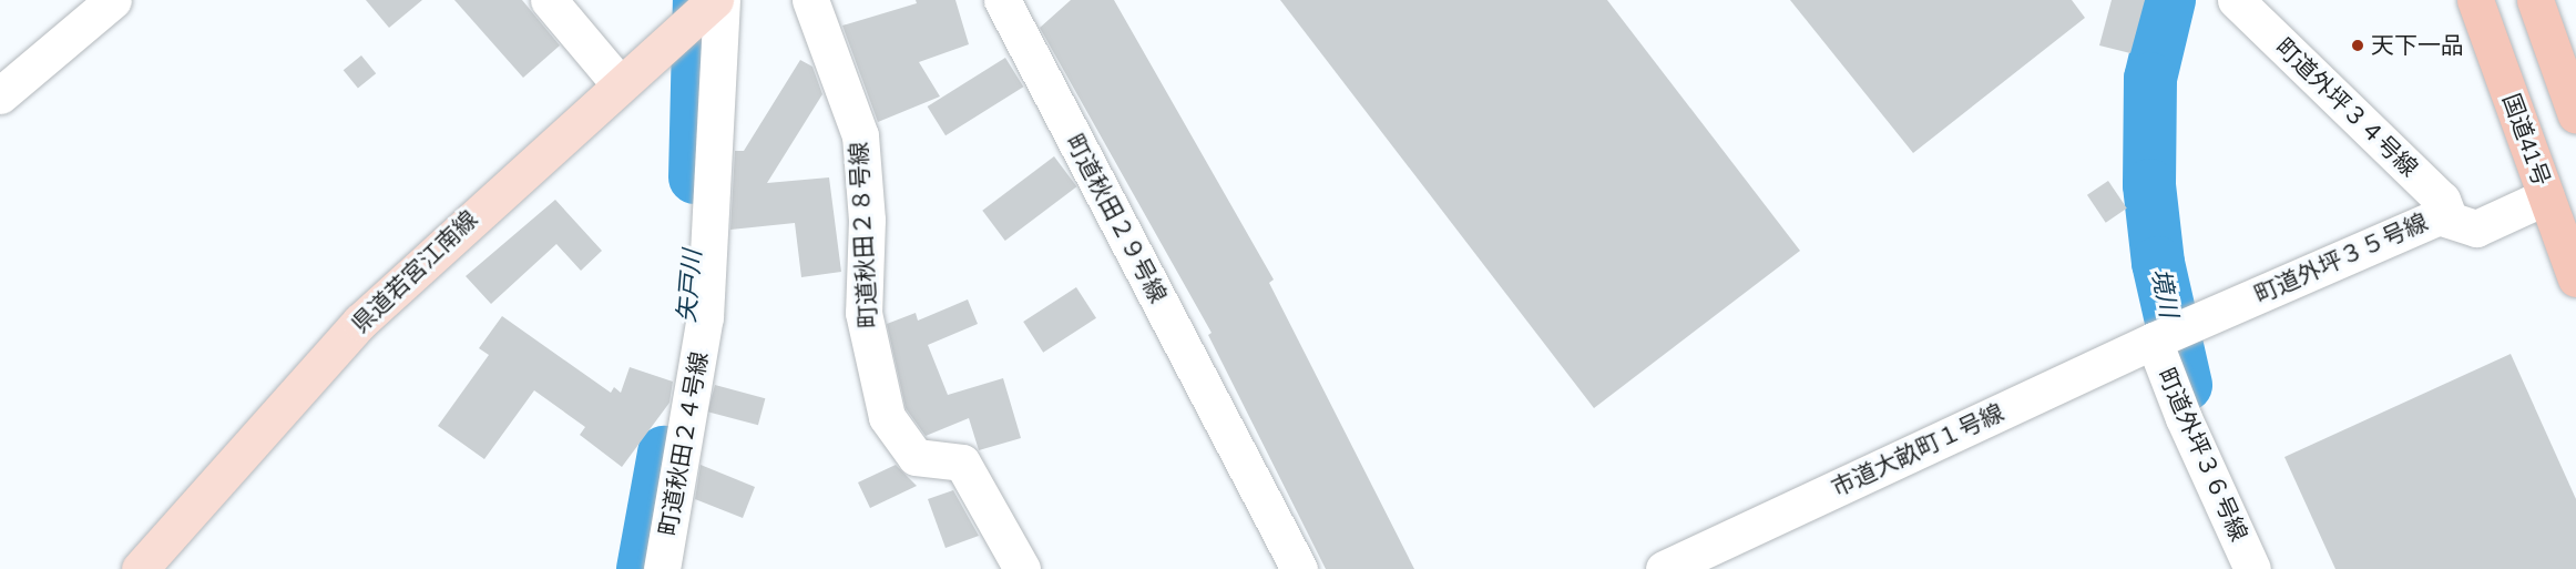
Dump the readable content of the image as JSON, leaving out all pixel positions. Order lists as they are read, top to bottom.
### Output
{
  "streets": {
    "highway": ["国道41号"],
    "main road": ["県道若宮江南線"],
    "street": [
      "町道外坪３４号線",
      "町道秋田２９号線",
      "町道秋田２８号線",
      "町道外坪３５号線",
      "町道秋田２４号線",
      "市道大畝町１号線",
      "町道外坪３６号線"
    ]
  },
  "crossings": [
    ["町道外坪３４号線", "町道外坪３５号線"],
    ["国道41号", "町道外坪３５号線"],
    ["町道外坪３５号線", "市道大畝町１号線"],
    ["町道外坪３５号線", "町道外坪３６号線"],
    ["市道大畝町１号線", "町道外坪３６号線"]
  ],
  "water": ["矢戸川", "境川"],
  "places": ["天下一品"]
}
